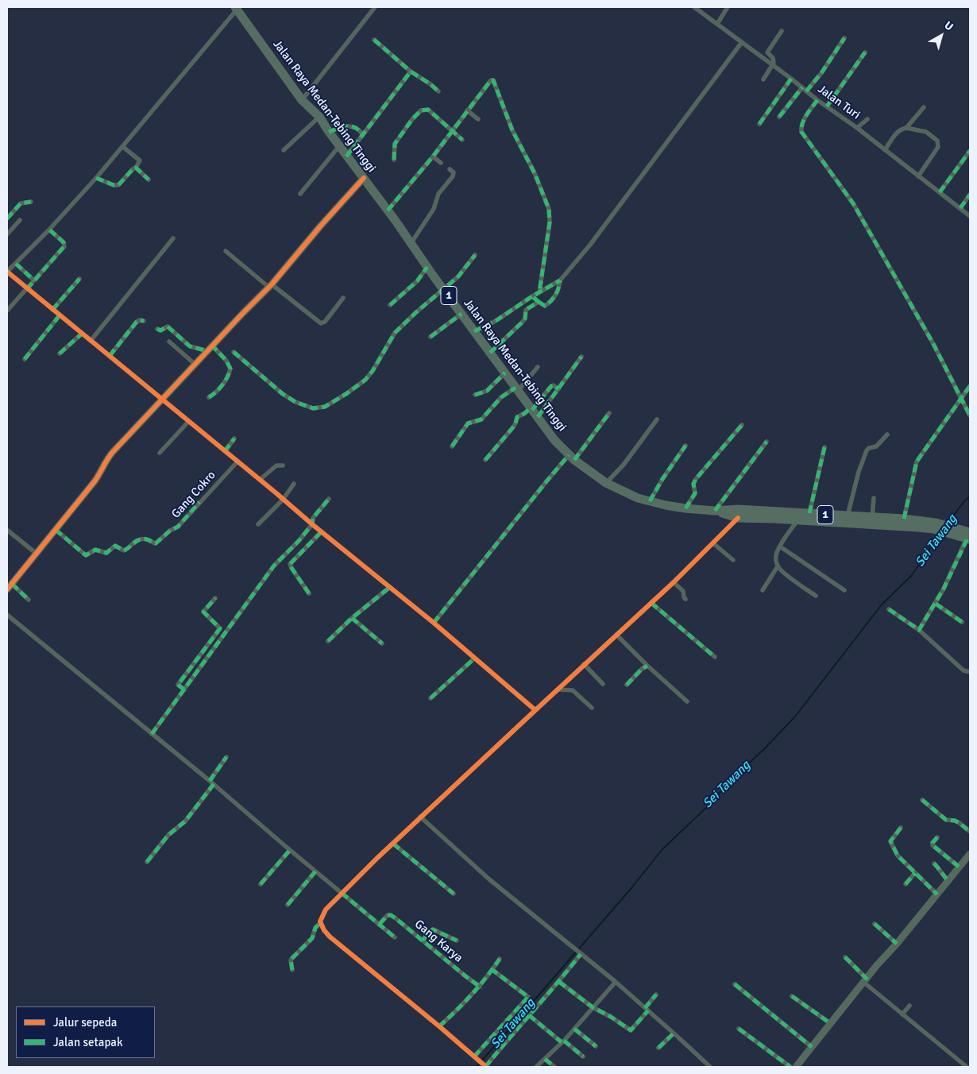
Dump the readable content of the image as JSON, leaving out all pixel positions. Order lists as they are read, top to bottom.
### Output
{
  "streets": {
    "highway": ["Jalan Raya Medan-Tebing Tinggi", "1"],
    "street": ["Jalan Turi", "Gang Cokro", "Gang Karya"]
  },
  "water": ["Sei Tawang"],
  "legend": ["Jalur sepeda", "Jalan setapak"],
  "north": "top right"
}
